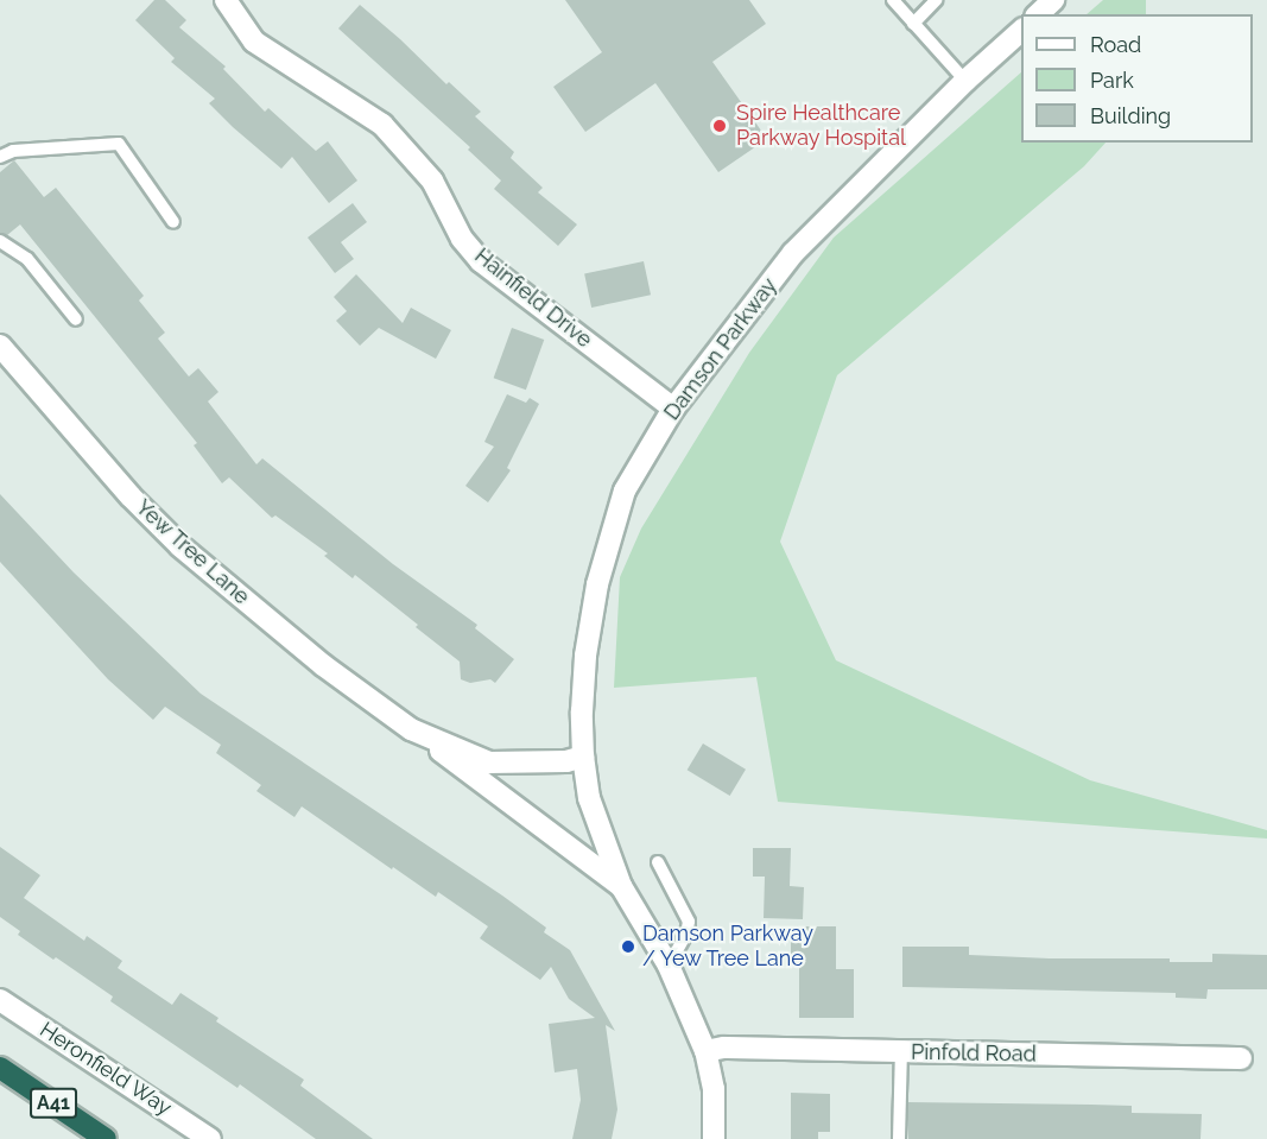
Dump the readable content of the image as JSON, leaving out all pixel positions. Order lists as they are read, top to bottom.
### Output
{
  "streets": {
    "highway": ["A41"],
    "street": [
      "Hainfield Drive",
      "Damson Parkway",
      "Yew Tree Lane",
      "Pinfold Road",
      "Heronfield Way"
    ]
  },
  "crossings": [
    ["Hainfield Drive", "Damson Parkway"],
    ["Damson Parkway", "Yew Tree Lane"],
    ["Yew Tree Lane", "Pinfold Road"]
  ],
  "places": ["Spire Healthcare Parkway Hospital", "Damson Parkway / Yew Tree Lane"],
  "legend": ["Road", "Park", "Building"]
}
